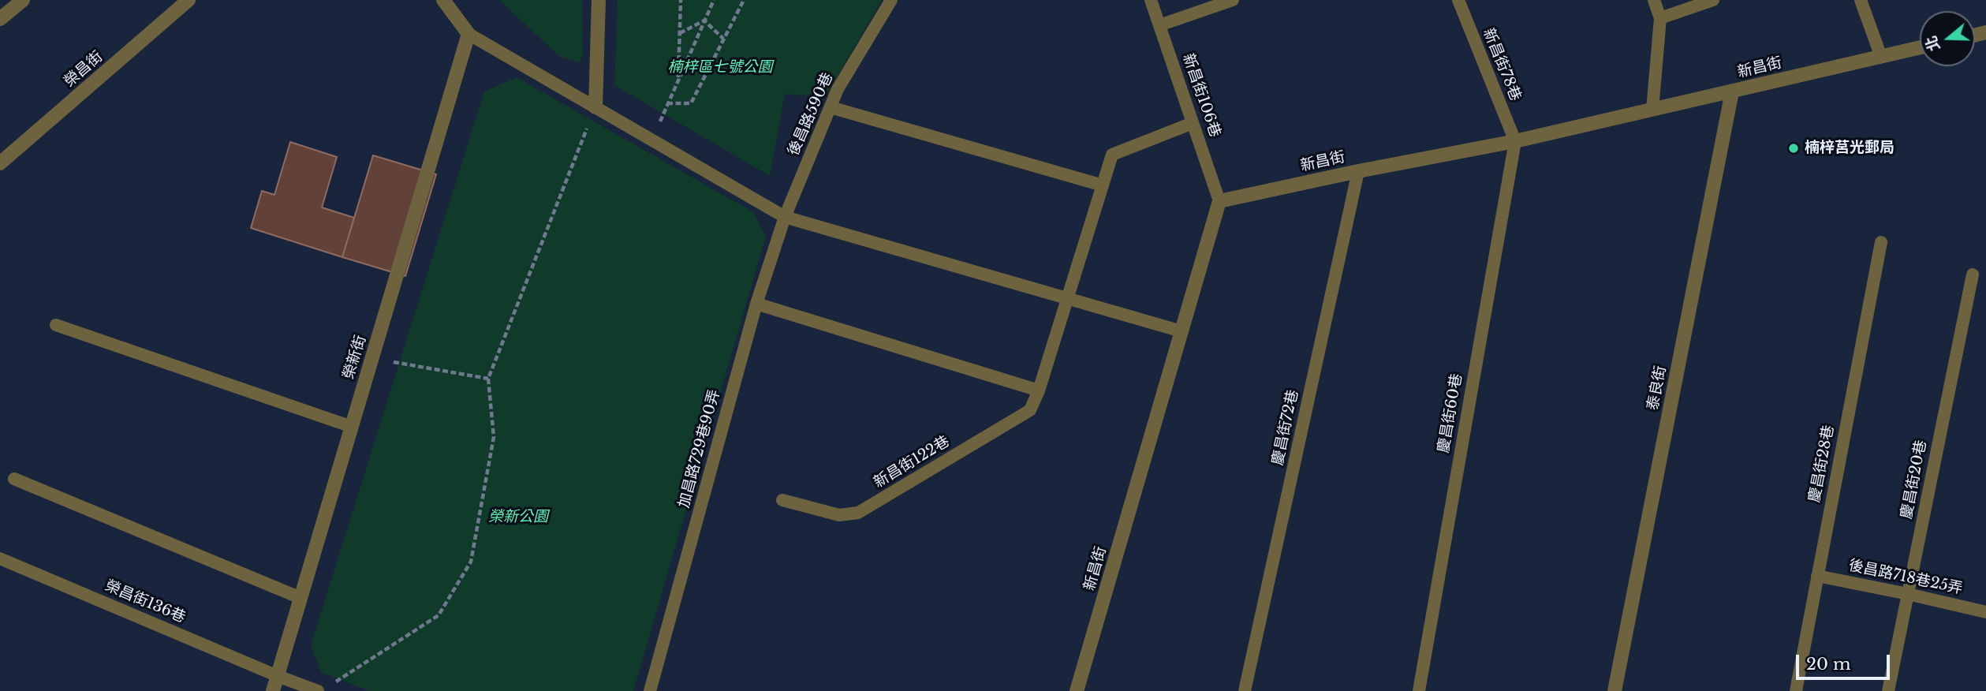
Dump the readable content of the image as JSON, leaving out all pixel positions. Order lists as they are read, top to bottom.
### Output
{
  "streets": {
    "street": [
      "新昌街",
      "榮昌街",
      "榮新街",
      "泰良街"
    ],
    "lane": [
      "新昌街78巷",
      "新昌街106巷",
      "後昌路590巷",
      "慶昌街60巷",
      "慶昌街72巷",
      "加昌路729巷90弄",
      "新昌街122巷",
      "慶昌街28巷",
      "慶昌街20巷",
      "後昌路718巷25弄",
      "榮昌街136巷"
    ]
  },
  "crossings": [
    ["新昌街78巷", "新昌街"],
    ["新昌街78巷", "慶昌街60巷"],
    ["新昌街", "新昌街106巷"],
    ["新昌街", "泰良街"],
    ["新昌街", "慶昌街60巷"],
    ["新昌街", "慶昌街72巷"],
    ["新昌街106巷", "新昌街122巷"],
    ["後昌路590巷", "加昌路729巷90弄"],
    ["榮新街", "榮昌街136巷"],
    ["慶昌街28巷", "後昌路718巷25弄"],
    ["慶昌街20巷", "後昌路718巷25弄"]
  ],
  "parks": ["楠梓區七號公園", "榮新公園"],
  "places": ["楠梓莒光郵局"],
  "scale_bar": "20 m",
  "north": "left"
}
